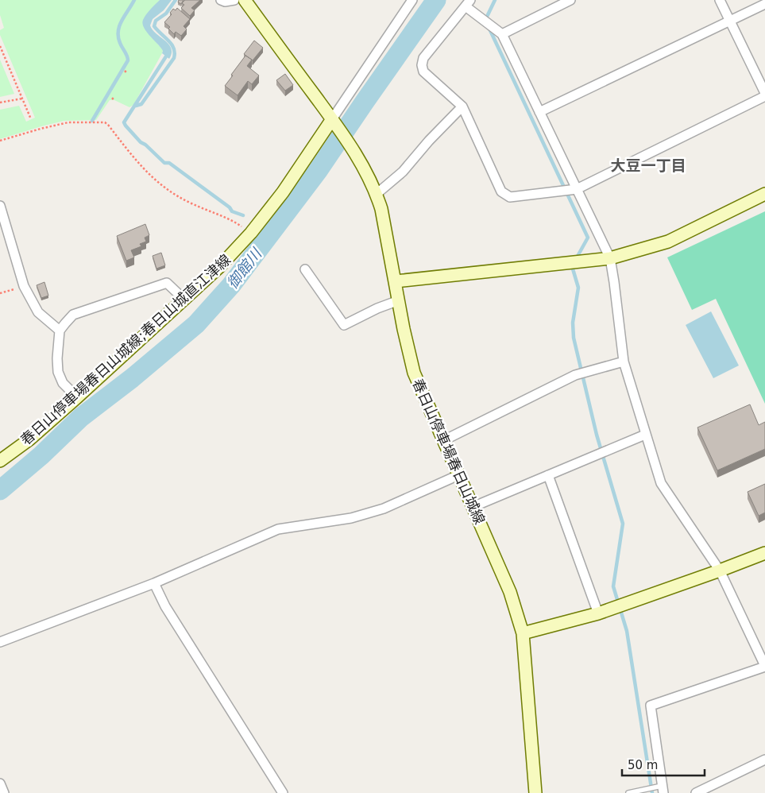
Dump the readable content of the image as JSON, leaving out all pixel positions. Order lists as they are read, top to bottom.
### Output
{
  "streets": {
    "main road": ["春日山停車場春日山城線;春日山城直江津線", "春日山停車場春日山城線"]
  },
  "crossings": [
    ["春日山停車場春日山城線;春日山城直江津線", "春日山停車場春日山城線"]
  ],
  "districts": ["大豆一丁目"],
  "water": ["御館川"],
  "scale_bar": "50 m"
}
